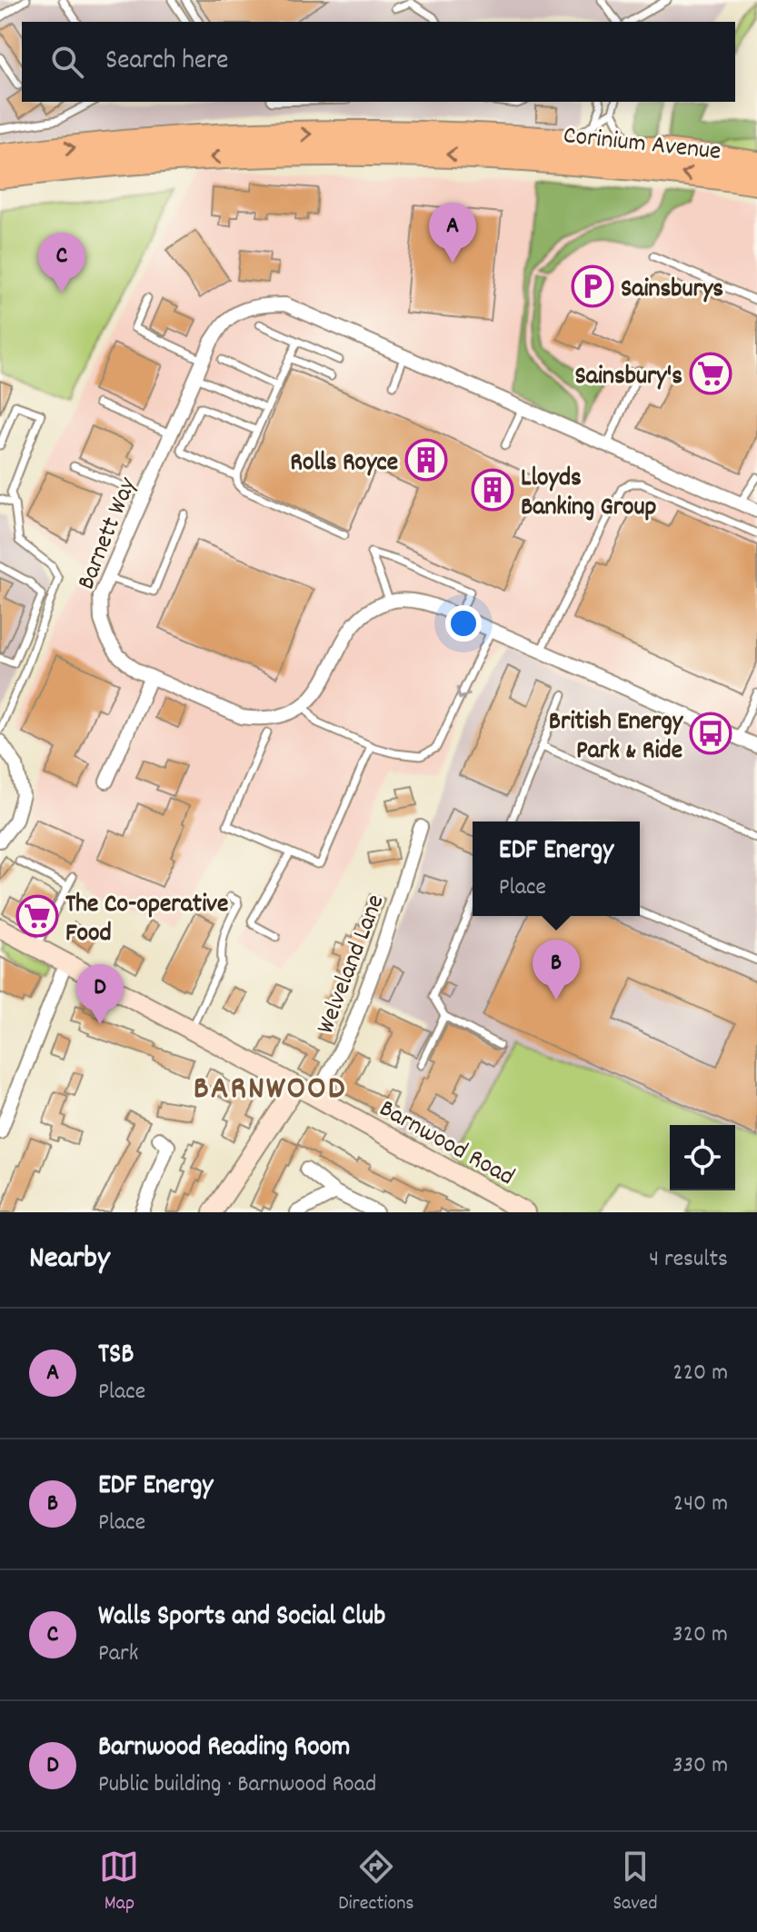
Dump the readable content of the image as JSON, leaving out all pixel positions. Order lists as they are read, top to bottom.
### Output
{
  "streets": {
    "highway": ["Corinium Avenue"],
    "street": ["Barnett Way", "Welveland Lane", "Barnwood Road"]
  },
  "crossings": [
    ["Welveland Lane", "Barnwood Road"]
  ],
  "districts": ["BARNWOOD"],
  "places": {
    "parking": ["Sainsburys"],
    "supermarket": ["Sainsbury's", "The Co-operative Food"],
    "building": ["Rolls Royce", "Lloyds Banking Group"],
    "bus stop": ["British Energy Park & Ride"]
  },
  "page": {
    "search": "Search here",
    "pins": [
      "A",
      "C",
      "B",
      "D"
    ],
    "popup": ["EDF Energy", "Place"],
    "heading": ["Nearby", "4 results"],
    "list": [
      {
        "mark": "A",
        "name": "TSB",
        "note": "Place",
        "value": "220 m"
      },
      {
        "mark": "B",
        "name": "EDF Energy",
        "note": "Place",
        "value": "240 m"
      },
      {
        "mark": "C",
        "name": "Walls Sports and Social Club",
        "note": "Park",
        "value": "320 m"
      },
      {
        "mark": "D",
        "name": "Barnwood Reading Room",
        "note": "Public building · Barnwood Road",
        "value": "330 m"
      }
    ],
    "nav": ["Map", "Directions", "Saved"]
  }
}
